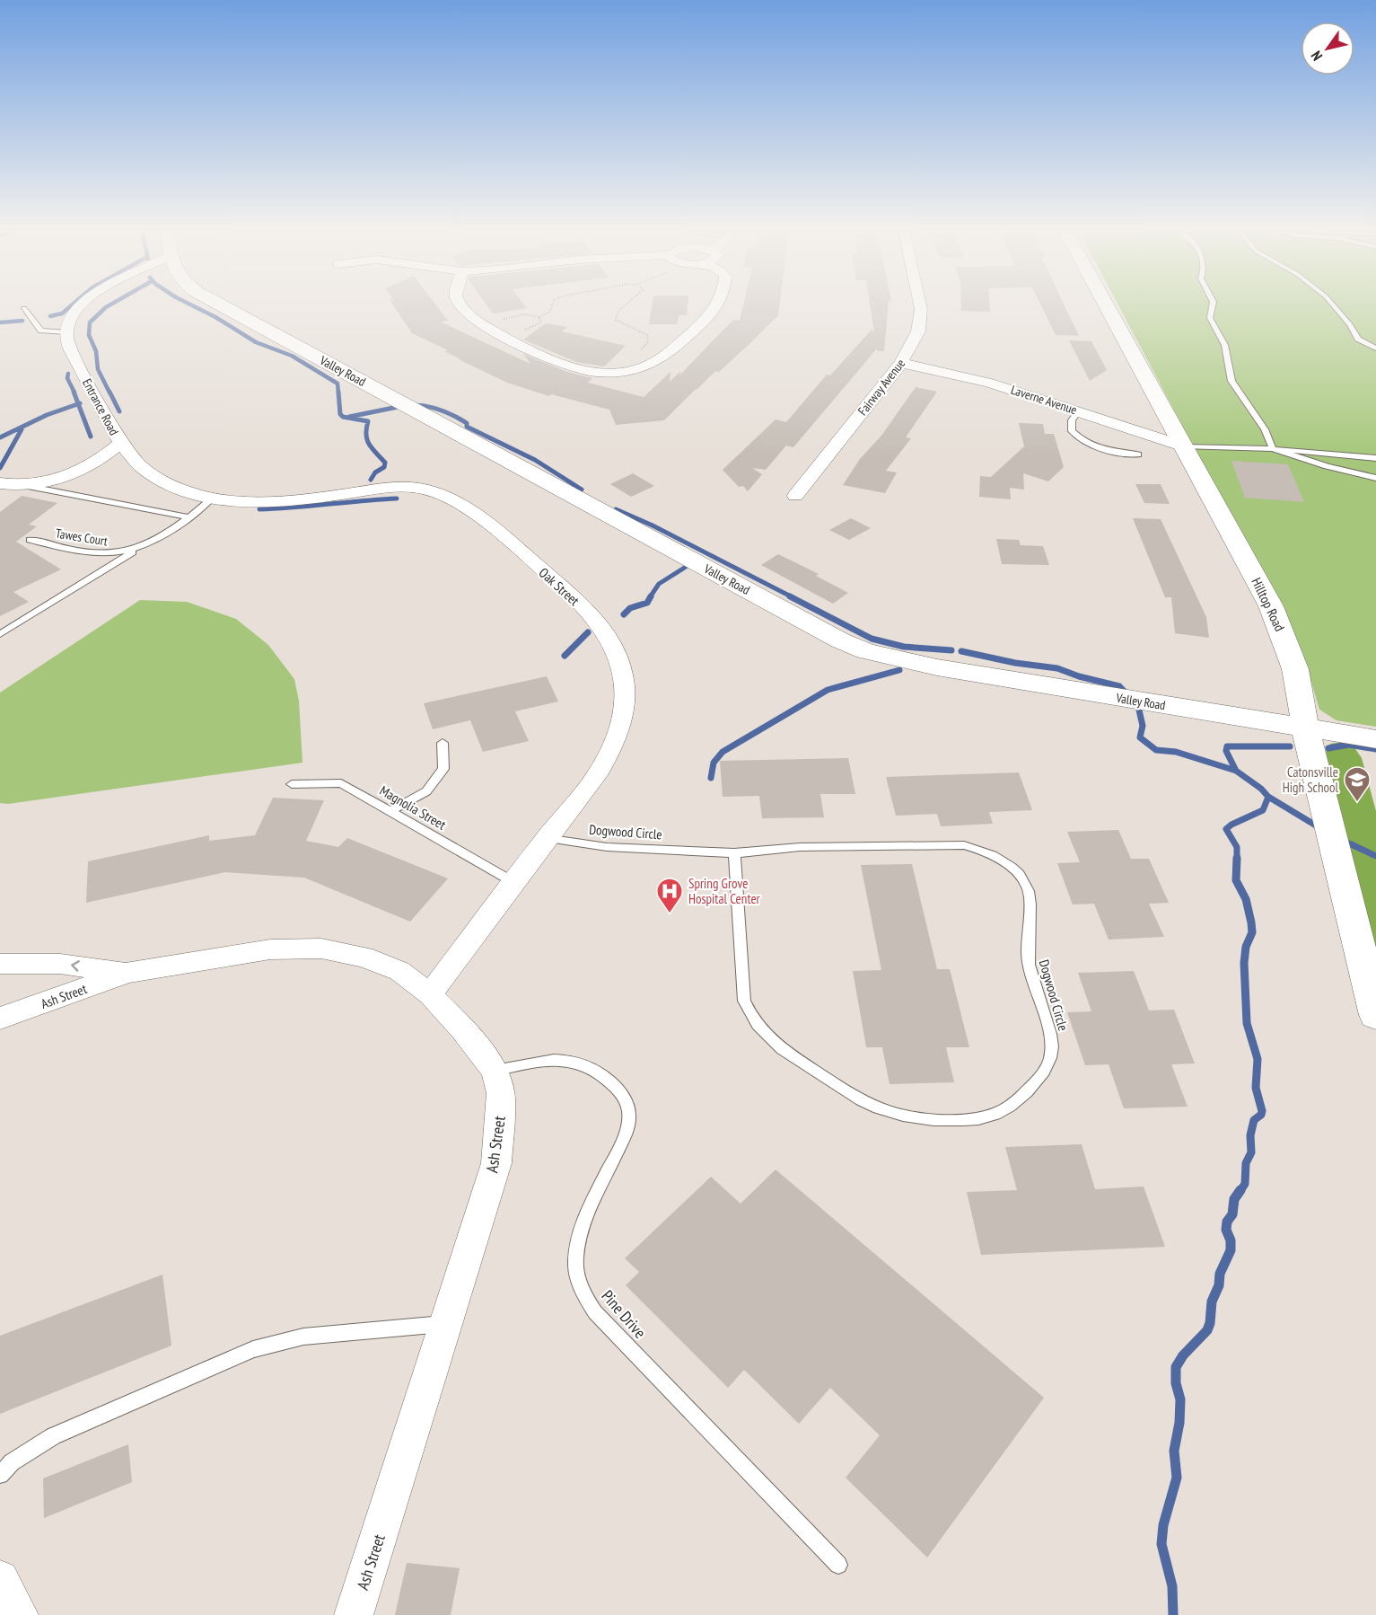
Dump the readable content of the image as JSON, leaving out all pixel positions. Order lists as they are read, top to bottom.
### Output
{
  "streets": {
    "street": [
      "Valley Road",
      "Fairway Avenue",
      "Laverne Avenue",
      "Entrance Road",
      "Oak Street",
      "Hilltop Road",
      "Ash Street"
    ],
    "lane": [
      "Tawes Court",
      "Magnolia Street",
      "Dogwood Circle",
      "Pine Drive"
    ]
  },
  "crossings": [
    ["Valley Road", "Hilltop Road"],
    ["Fairway Avenue", "Laverne Avenue"],
    ["Laverne Avenue", "Hilltop Road"],
    ["Entrance Road", "Oak Street"],
    ["Tawes Court", "Oak Street"],
    ["Oak Street", "Magnolia Street"],
    ["Oak Street", "Dogwood Circle"],
    ["Oak Street", "Ash Street"],
    ["Ash Street", "Pine Drive"]
  ],
  "places": {
    "school or university": ["Catonsville High School"],
    "hospital": ["Spring Grove Hospital Center"]
  },
  "north": "bottom left"
}
